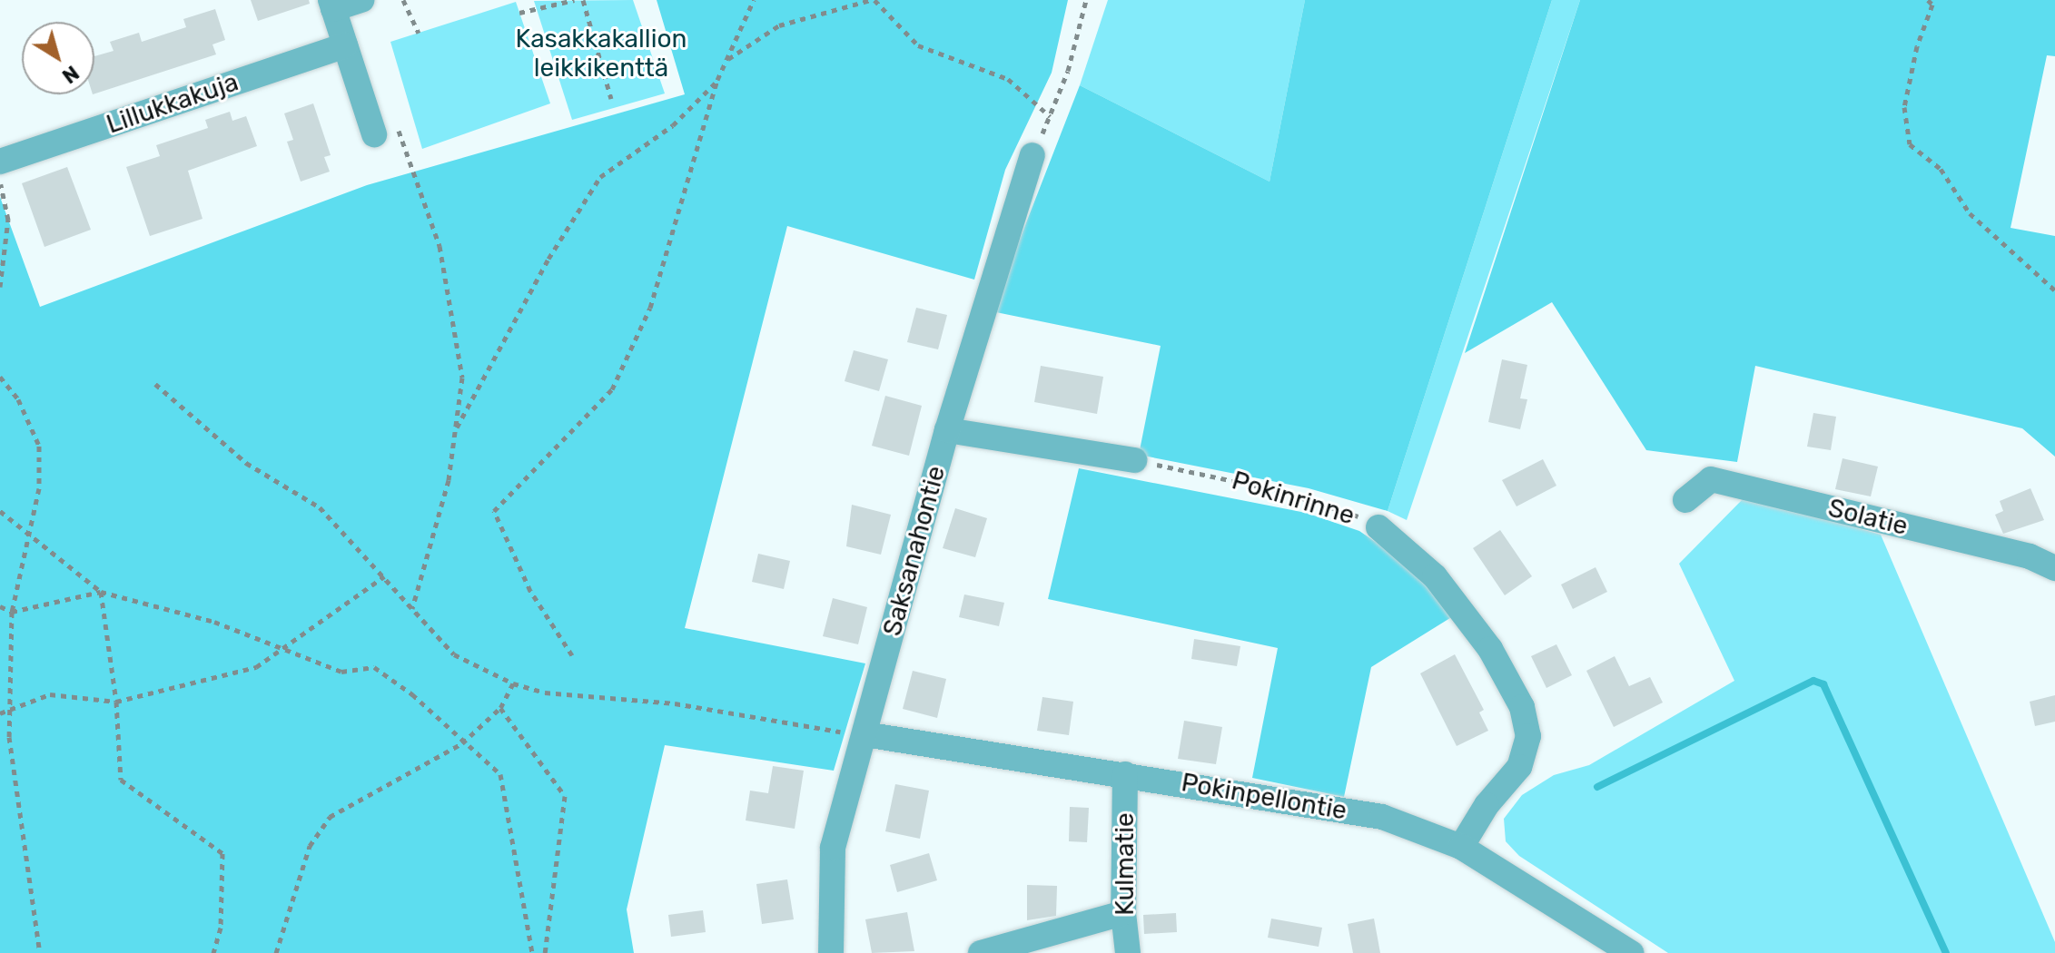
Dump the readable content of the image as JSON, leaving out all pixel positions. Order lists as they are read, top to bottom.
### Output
{
  "streets": {
    "street": [
      "Lillukkakuja",
      "Pokinrinne",
      "Solatie",
      "Saksanahontie",
      "Pokinpellontie",
      "Kulmatie"
    ]
  },
  "crossings": [
    ["Pokinrinne", "Pokinpellontie"],
    ["Saksanahontie", "Pokinpellontie"],
    ["Pokinpellontie", "Kulmatie"]
  ],
  "parks": ["Kasakkakallion leikkikenttä"],
  "north": "bottom right"
}
